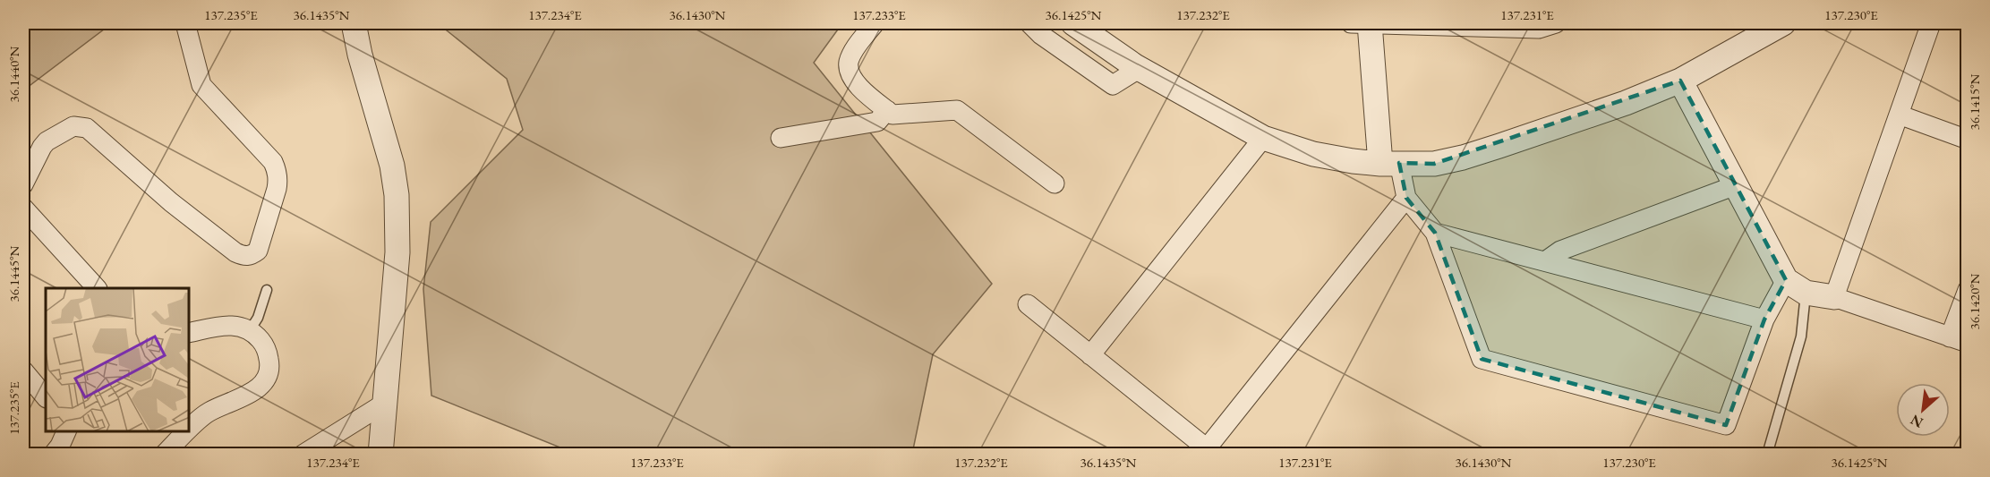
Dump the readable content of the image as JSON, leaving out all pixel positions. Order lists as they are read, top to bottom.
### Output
{
  "north": "bottom left",
  "coordinates": [
    "137.235°E",
    "36.1435°N",
    "137.234°E",
    "36.1430°N",
    "137.233°E",
    "36.1425°N",
    "137.232°E",
    "137.231°E",
    "137.230°E",
    "36.1440°N",
    "36.1415°N",
    "36.1445°N",
    "36.1420°N"
  ]
}
